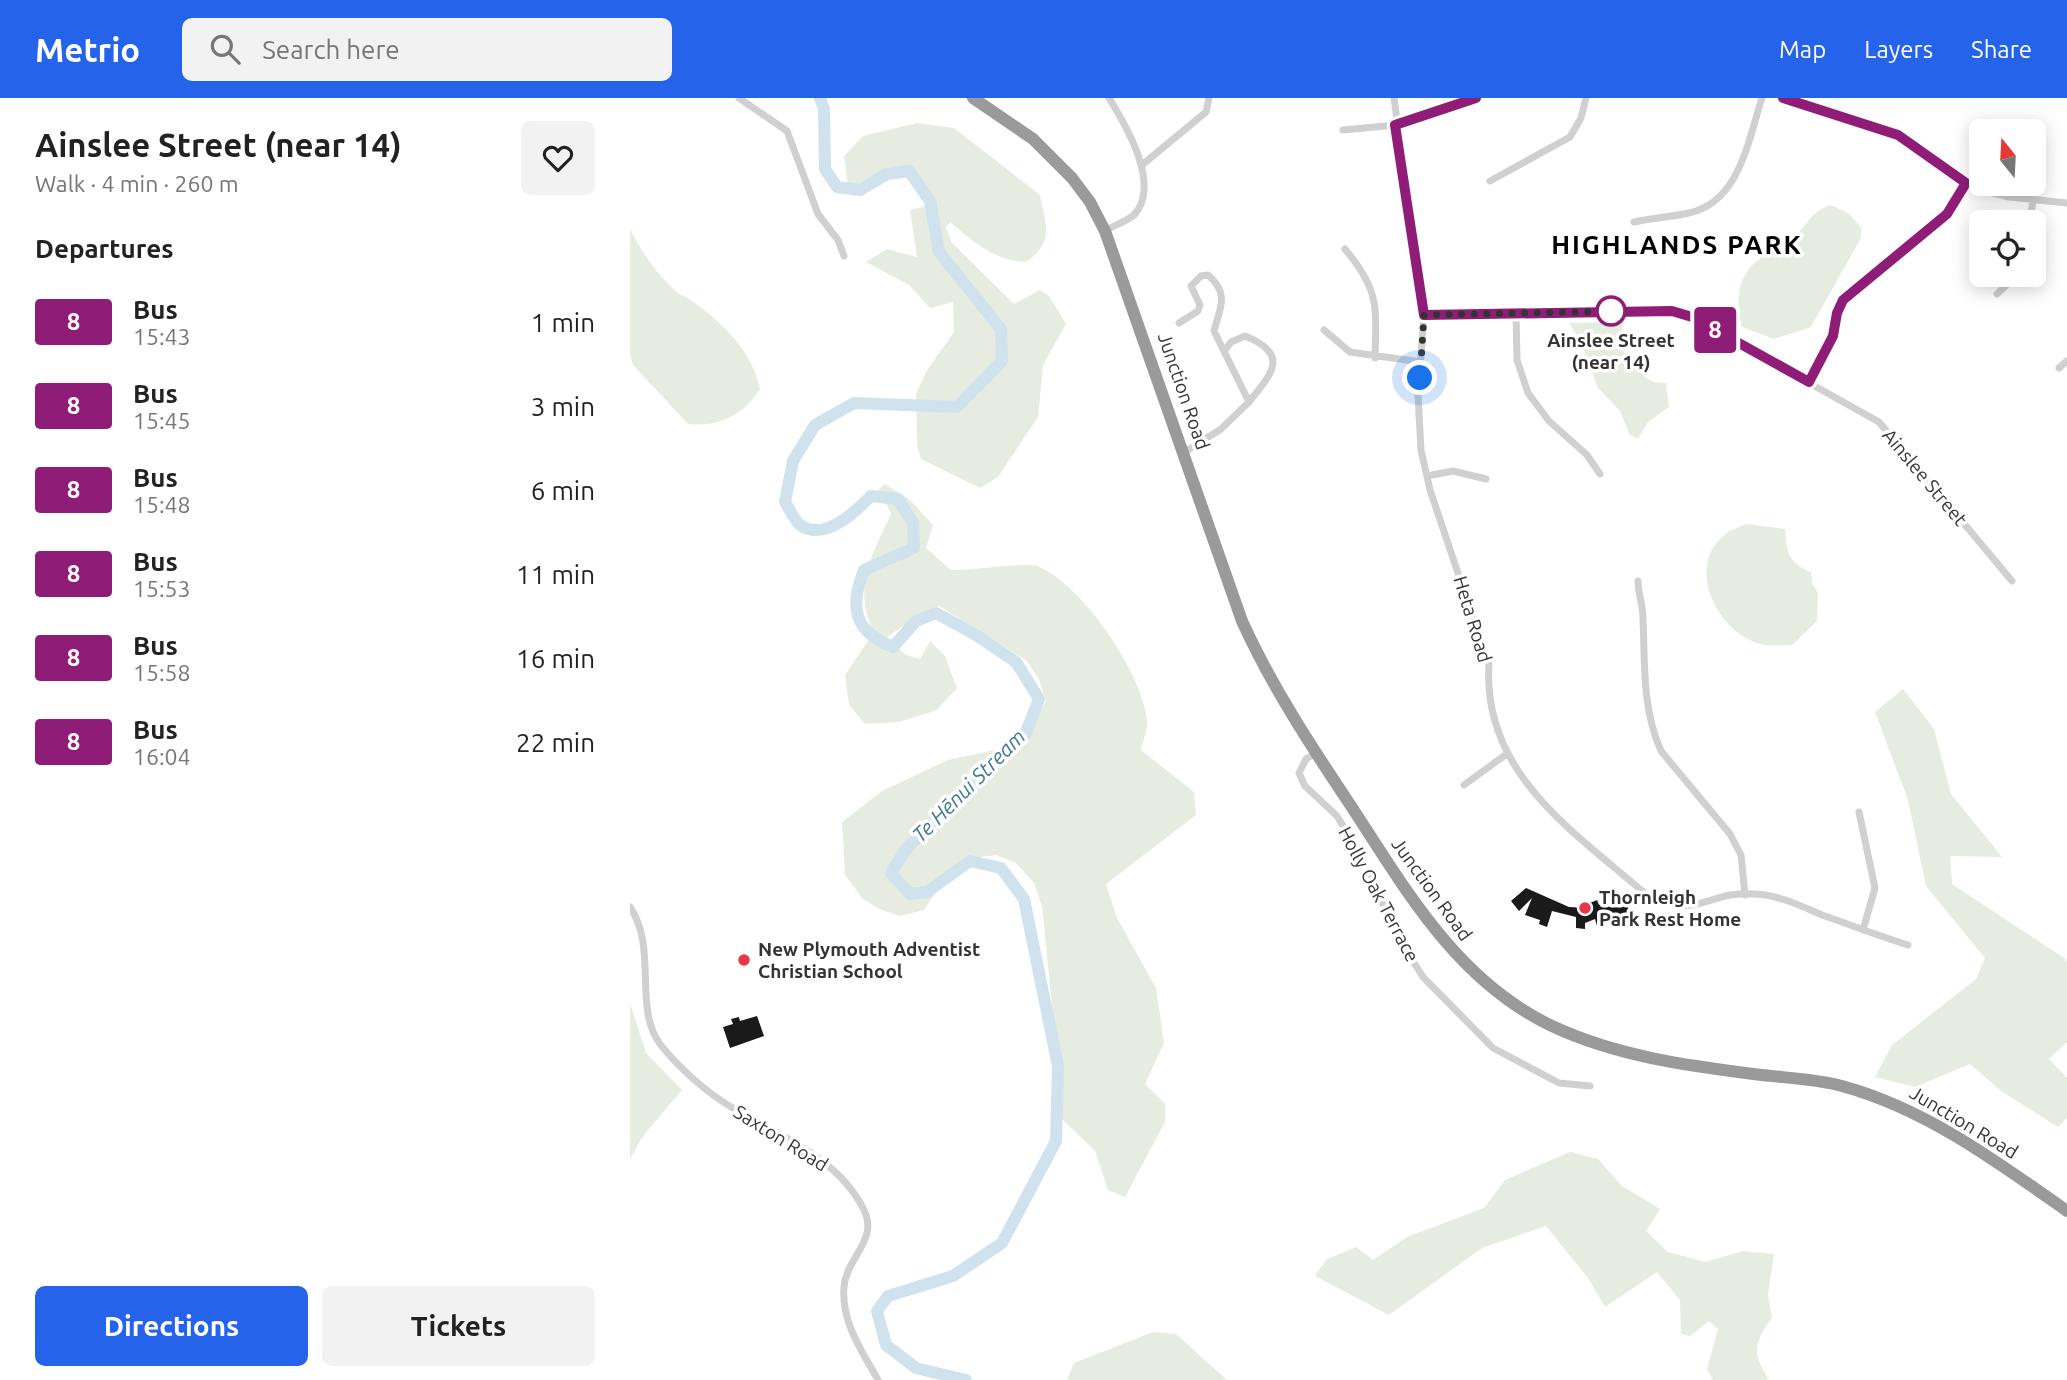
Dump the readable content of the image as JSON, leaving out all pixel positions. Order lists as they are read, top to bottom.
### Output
{
  "streets": {
    "highway": ["Junction Road"],
    "street": [
      "Ainslee Street",
      "Heta Road",
      "Holly Oak Terrace",
      "Saxton Road"
    ]
  },
  "crossings": [
    ["Junction Road", "Holly Oak Terrace"],
    ["Ainslee Street", "Heta Road"]
  ],
  "districts": ["HIGHLANDS PARK"],
  "water": ["Te Hēnui Stream"],
  "places": ["Ainslee Street (near 14)", "Thornleigh Park Rest Home", "New Plymouth Adventist Christian School"],
  "lines": ["bus line 8"],
  "north": "top",
  "page": {
    "header": "Metrio",
    "search": "Search here",
    "nav": ["Map", "Layers", "Share"],
    "heading": [
      ["Ainslee Street (near 14)", "Walk · 4 min · 260 m"],
      "Departures"
    ],
    "on_map": "8",
    "list": [
      {
        "mark": "8",
        "name": "Bus",
        "note": "15:43",
        "value": "1 min"
      },
      {
        "mark": "8",
        "name": "Bus",
        "note": "15:45",
        "value": "3 min"
      },
      {
        "mark": "8",
        "name": "Bus",
        "note": "15:48",
        "value": "6 min"
      },
      {
        "mark": "8",
        "name": "Bus",
        "note": "15:53",
        "value": "11 min"
      },
      {
        "mark": "8",
        "name": "Bus",
        "note": "15:58",
        "value": "16 min"
      },
      {
        "mark": "8",
        "name": "Bus",
        "note": "16:04",
        "value": "22 min"
      }
    ],
    "buttons": ["Directions", "Tickets"]
  }
}
